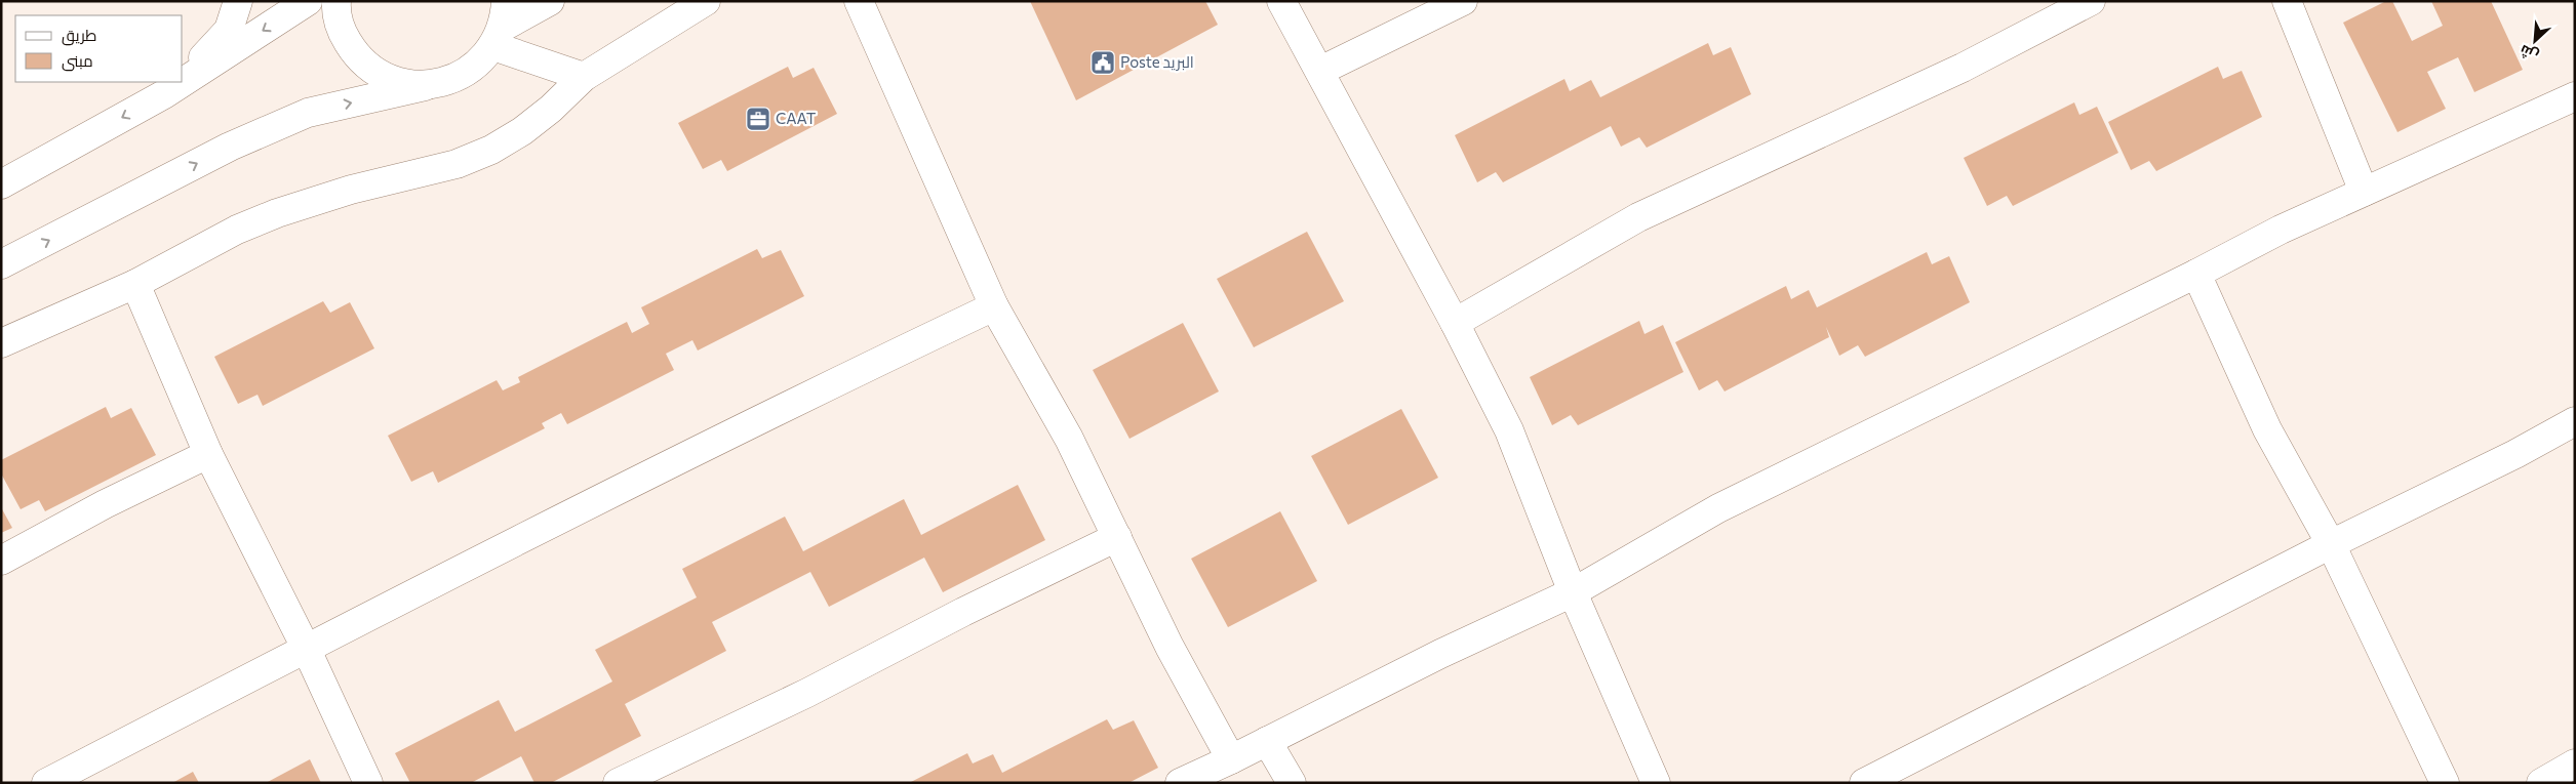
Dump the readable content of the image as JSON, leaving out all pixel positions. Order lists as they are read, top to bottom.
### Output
{
  "places": {
    "public building": ["Poste البريد"],
    "office": ["CAAT"]
  },
  "legend": ["طريق", "مبنى"],
  "north": "bottom left"
}
